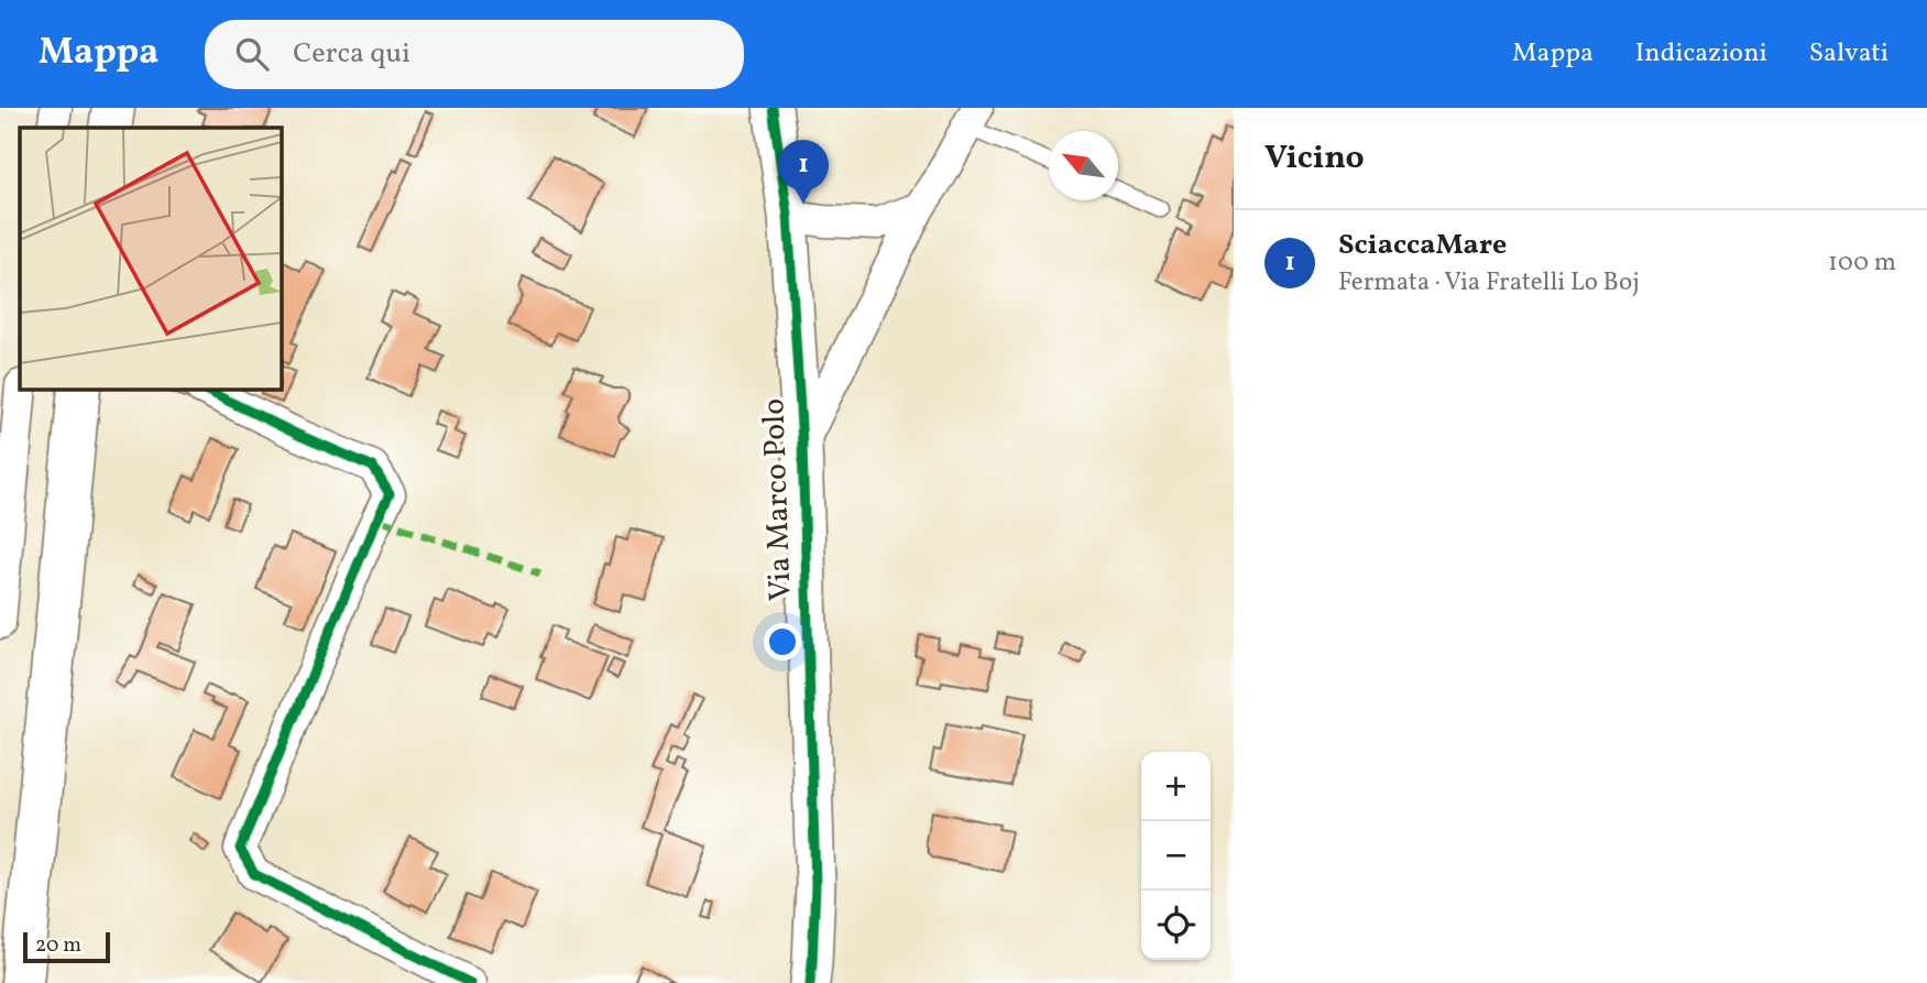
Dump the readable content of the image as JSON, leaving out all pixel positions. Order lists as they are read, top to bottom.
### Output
{
  "streets": {
    "street": ["Via Marco Polo"]
  },
  "scale_bar": "20 m",
  "north": "top left",
  "page": {
    "header": "Mappa",
    "search": "Cerca qui",
    "nav": ["Mappa", "Indicazioni", "Salvati"],
    "heading": "Vicino",
    "pins": "1",
    "list": [
      {
        "mark": "1",
        "name": "SciaccaMare",
        "note": "Fermata · Via Fratelli Lo Boj",
        "value": "100 m"
      }
    ],
    "map_buttons": ["+", "−"],
    "scale": "20 m"
  }
}
